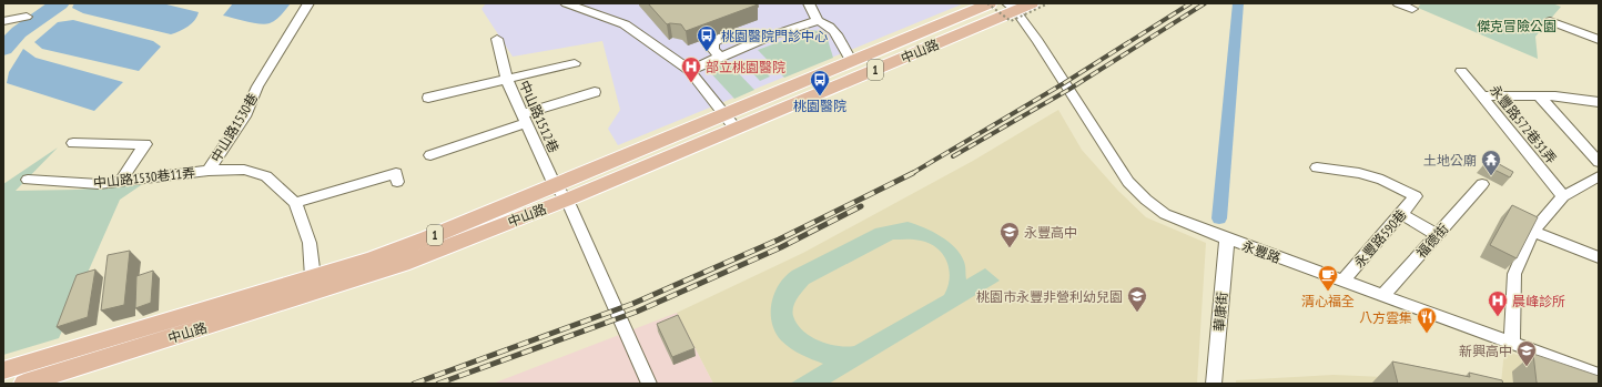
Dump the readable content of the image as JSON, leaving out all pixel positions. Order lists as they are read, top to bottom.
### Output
{
  "streets": {
    "main road": ["中山路", "1"],
    "street": [
      "中山路1512巷",
      "永豐路572巷31弄",
      "中山路1530巷",
      "中山路1530巷11弄",
      "永豐路590巷",
      "福德街",
      "永豐路",
      "華康街"
    ]
  },
  "crossings": [
    ["中山路", "1"],
    ["中山路", "中山路1512巷"],
    ["中山路", "中山路1530巷"],
    ["中山路", "永豐路"],
    ["1", "永豐路"],
    ["中山路1530巷", "中山路1530巷11弄"],
    ["永豐路590巷", "永豐路"],
    ["福德街", "永豐路"],
    ["永豐路", "華康街"]
  ],
  "parks": ["傑克冒險公園"],
  "places": {
    "bus stop": ["桃園醫院門診中心", "桃園醫院"],
    "hospital": ["部立桃園醫院", "晨峰診所"],
    "temple": ["土地公廟"],
    "school or university": ["永豐高中", "桃園市永豐非營利幼兒園", "新興高中"],
    "cafe": ["清心福全"],
    "restaurant": ["八方雲集"]
  }
}
